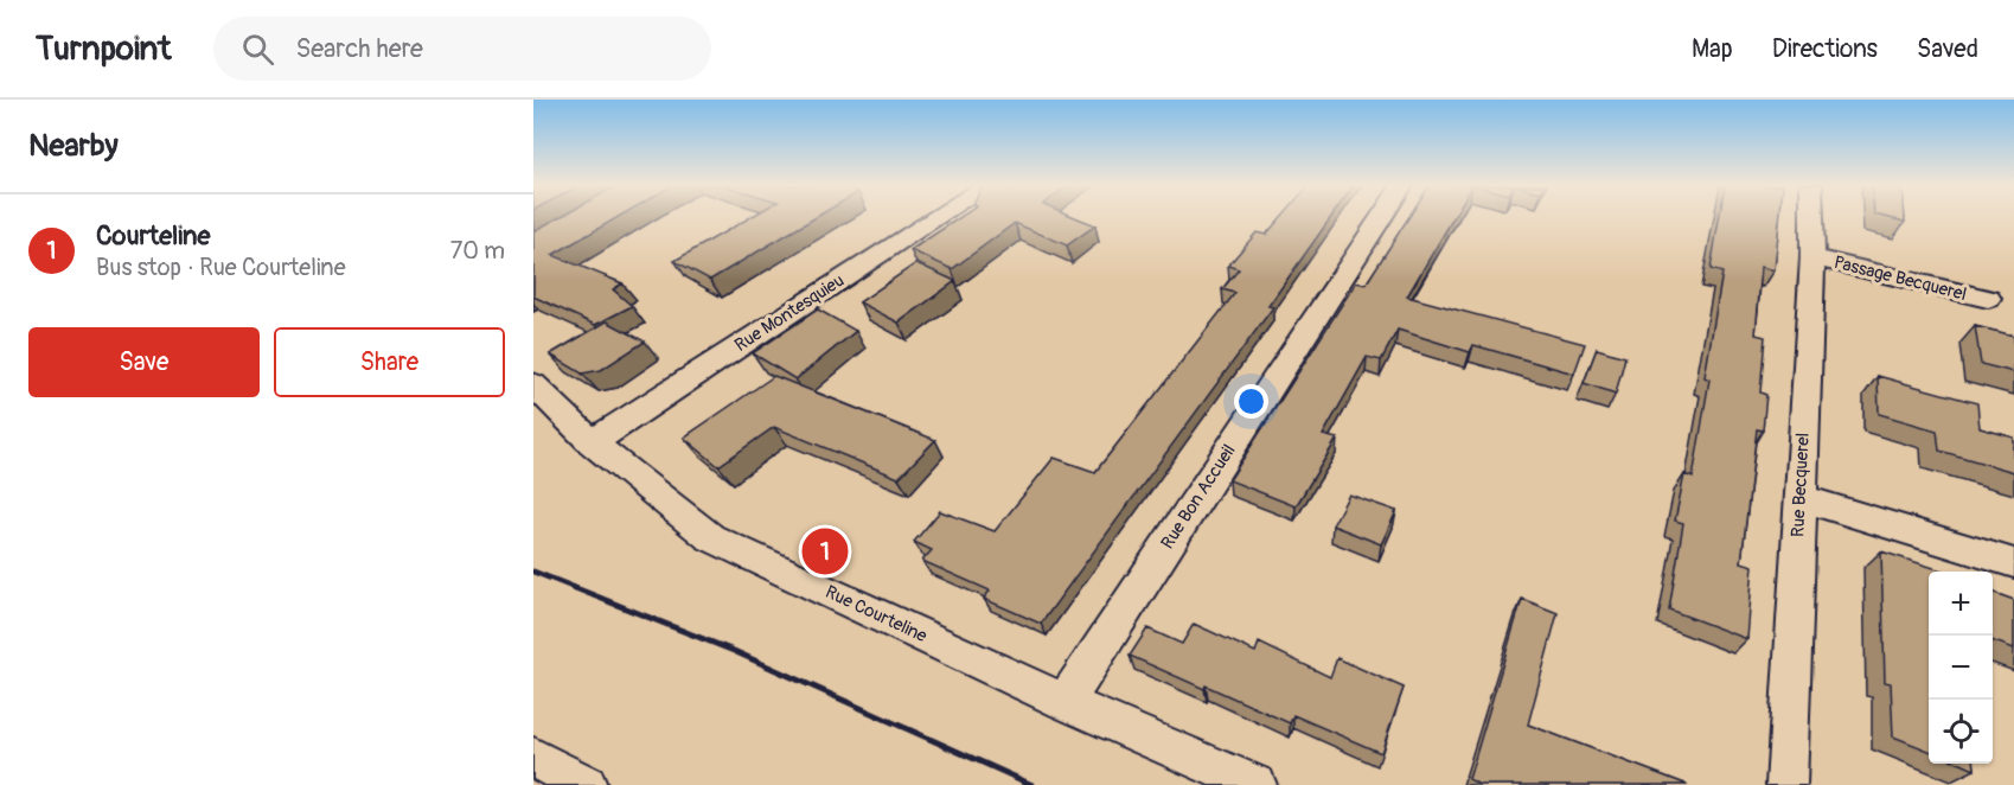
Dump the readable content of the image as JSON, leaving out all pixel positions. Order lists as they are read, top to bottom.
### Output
{
  "streets": {
    "street": [
      "Passage Becquerel",
      "Rue Montesquieu",
      "Rue Becquerel",
      "Rue Bon Accueil",
      "Rue Courteline"
    ]
  },
  "crossings": [
    ["Passage Becquerel", "Rue Becquerel"],
    ["Rue Montesquieu", "Rue Courteline"],
    ["Rue Bon Accueil", "Rue Courteline"]
  ],
  "page": {
    "header": "Turnpoint",
    "search": "Search here",
    "nav": ["Map", "Directions", "Saved"],
    "heading": "Nearby",
    "list": [
      {
        "mark": "1",
        "name": "Courteline",
        "note": "Bus stop · Rue Courteline",
        "value": "70 m"
      }
    ],
    "buttons": ["Save", "Share"],
    "pins": "1",
    "map_buttons": ["+", "−"]
  }
}
